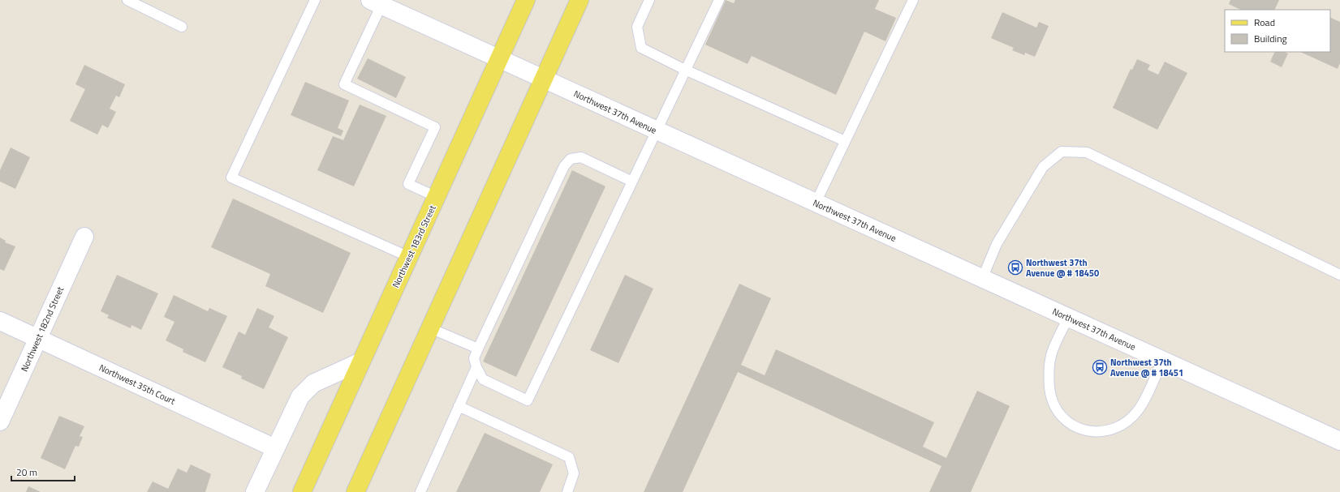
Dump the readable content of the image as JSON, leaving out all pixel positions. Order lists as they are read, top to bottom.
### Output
{
  "streets": {
    "main road": [
      "Northwest 37th Avenue",
      "Northwest 183rd Street",
      "Northwest 182nd Street",
      "Northwest 35th Court"
    ]
  },
  "crossings": [
    ["Northwest 37th Avenue", "Northwest 183rd Street"],
    ["Northwest 182nd Street", "Northwest 35th Court"]
  ],
  "places": {
    "bus stop": ["Northwest 37th Avenue @ # 18450", "Northwest 37th Avenue @ # 18451"]
  },
  "legend": ["Road", "Building"],
  "scale_bar": "20 m"
}
